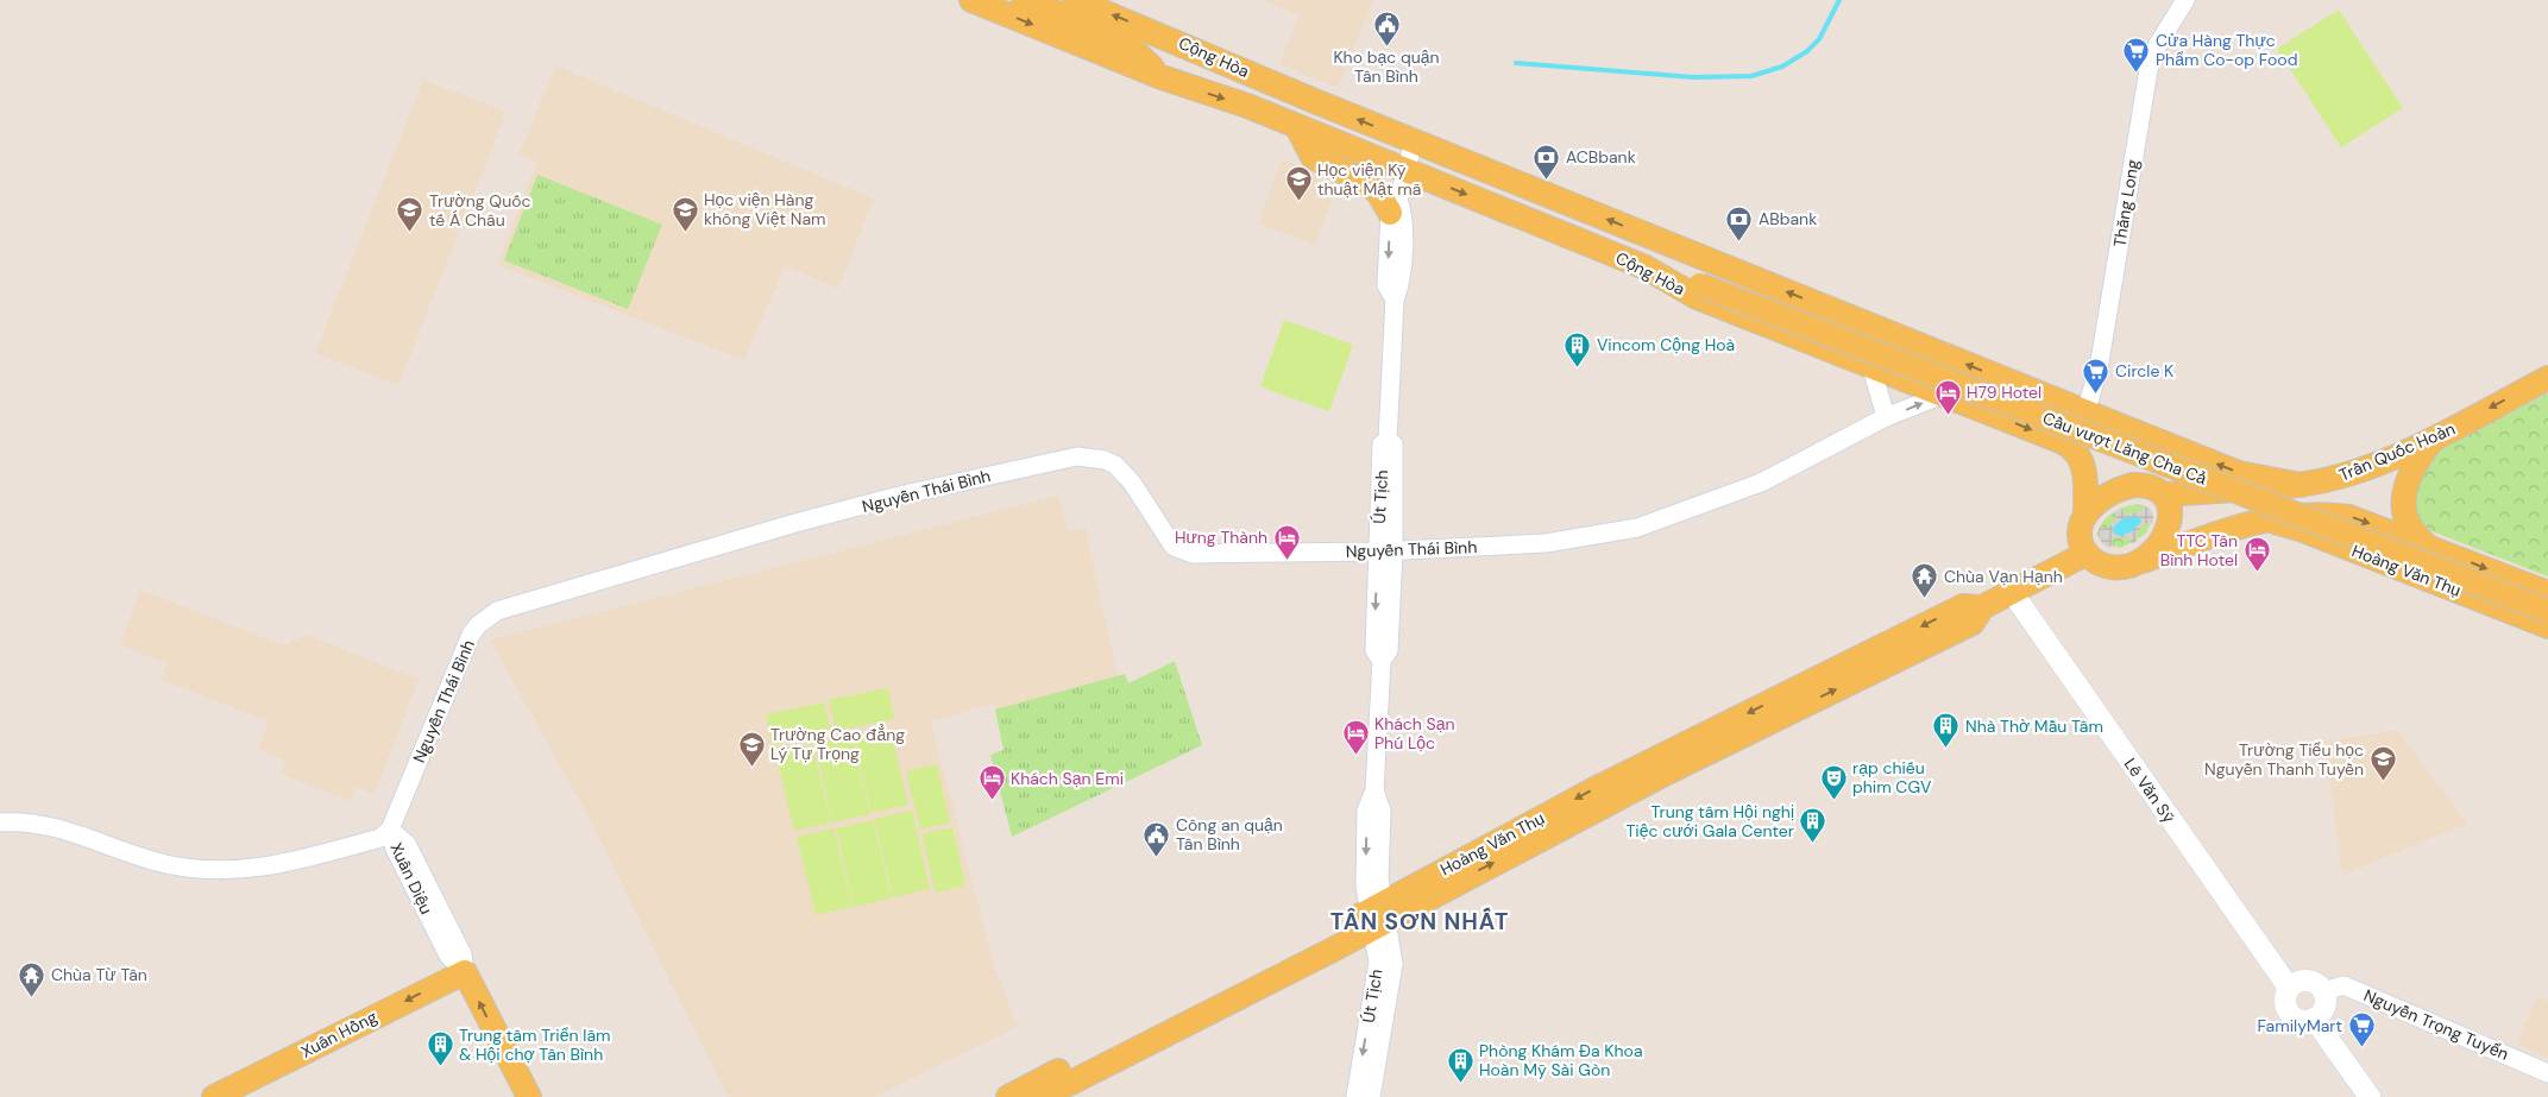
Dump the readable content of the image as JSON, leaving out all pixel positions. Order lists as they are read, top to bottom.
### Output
{
  "streets": {
    "main road": [
      "Cộng Hòa",
      "Cầu vượt Lăng Cha Cả",
      "Trần Quốc Hoàn",
      "Hoàng Văn Thụ",
      "Lê Văn Sỹ",
      "Xuân Diệu",
      "Xuân Hồng"
    ],
    "street": [
      "Thăng Long",
      "Nguyễn Thái Bình",
      "Út Tịch",
      "Nguyễn Trọng Tuyển"
    ]
  },
  "crossings": [
    ["Cộng Hòa", "Thăng Long"],
    ["Cộng Hòa", "Cầu vượt Lăng Cha Cả"],
    ["Cộng Hòa", "Trần Quốc Hoàn"],
    ["Cộng Hòa", "Nguyễn Thái Bình"],
    ["Cộng Hòa", "Út Tịch"],
    ["Cộng Hòa", "Hoàng Văn Thụ"],
    ["Trần Quốc Hoàn", "Hoàng Văn Thụ"],
    ["Nguyễn Thái Bình", "Út Tịch"],
    ["Nguyễn Thái Bình", "Xuân Diệu"],
    ["Út Tịch", "Hoàng Văn Thụ"],
    ["Hoàng Văn Thụ", "Lê Văn Sỹ"],
    ["Lê Văn Sỹ", "Nguyễn Trọng Tuyển"],
    ["Xuân Diệu", "Xuân Hồng"]
  ],
  "one_way": ["Xuân Diệu", "Xuân Hồng"],
  "districts": ["TÂN SƠN NHẤT"],
  "places": {
    "public building": ["Kho bạc quận Tân Bình", "Công an quận Tân Bình"],
    "supermarket": ["Cửa Hàng Thực Phẩm Co-op Food", "Circle K", "FamilyMart"],
    "bank": ["ACBbank", "ABbank"],
    "school or university": [
      "Học viện Kỹ thuật Mật mã",
      "Học viện Hàng không Việt Nam",
      "Trường Quốc tế Á Châu",
      "Trường Cao đẳng Lý Tự Trọng",
      "Trường Tiểu học Nguyễn Thanh Tuyền"
    ],
    "building": [
      "Vincom Cộng Hoà",
      "Nhà Thờ Mẫu Tâm",
      "Trung tâm Hội nghị Tiệc cưới Gala Center",
      "Trung tâm Triển lãm & Hội chợ Tân Bình",
      "Phòng Khám Đa Khoa Hoàn Mỹ Sài Gòn"
    ],
    "hotel": [
      "H79 Hotel",
      "Hưng Thành",
      "TTC Tân Bình Hotel",
      "Khách Sạn Phú Lộc",
      "Khách Sạn Emi"
    ],
    "temple": ["Chùa Vạn Hạnh", "Chùa Từ Tân"],
    "theatre": ["rạp chiếu phim CGV"]
  }
}
